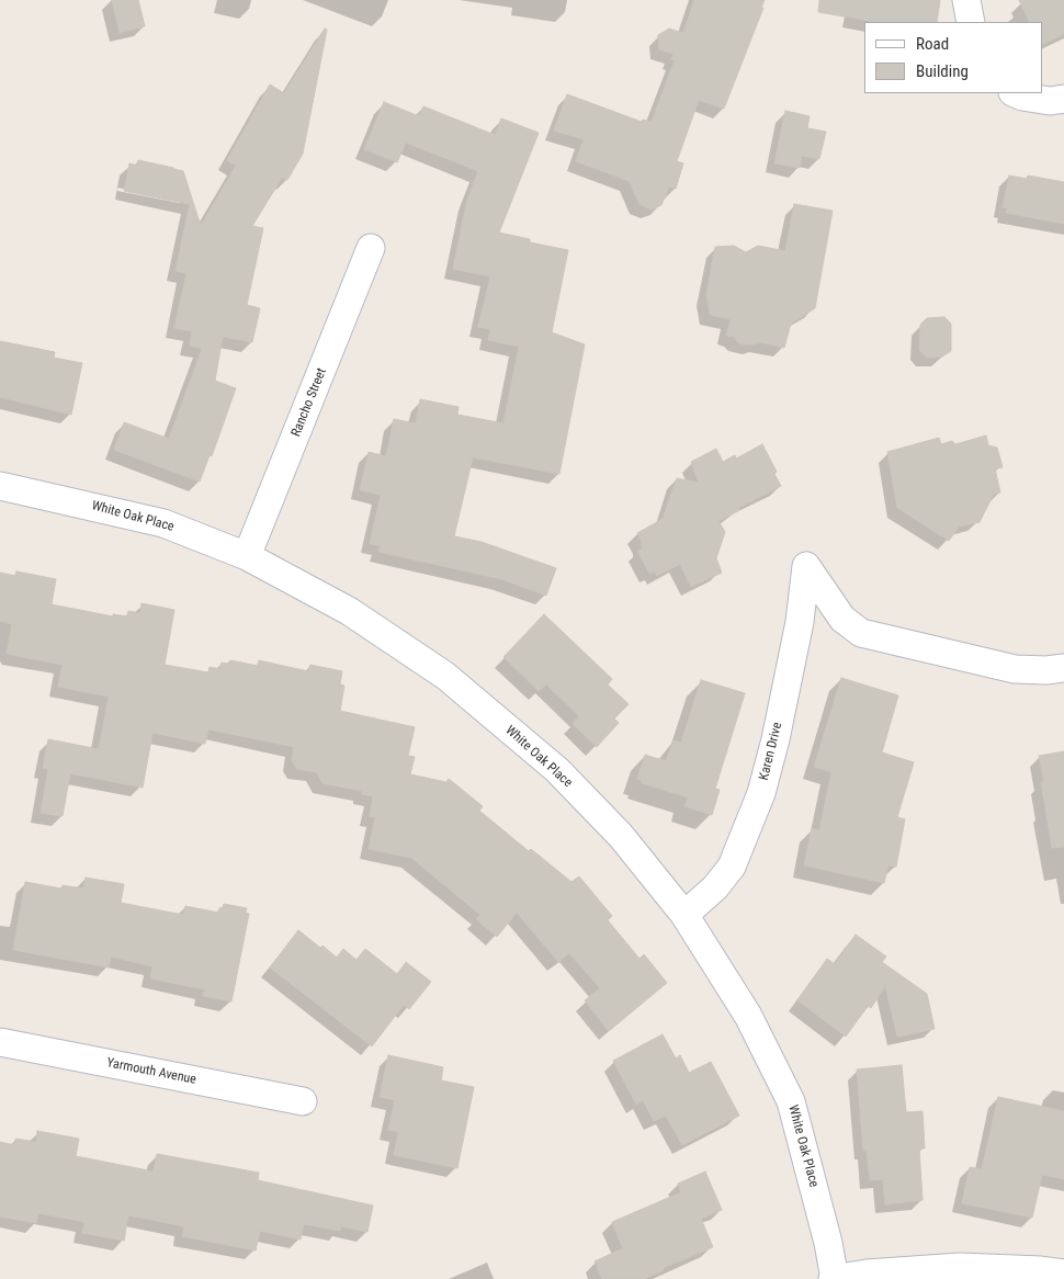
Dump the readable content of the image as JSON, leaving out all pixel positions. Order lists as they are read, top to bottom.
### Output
{
  "streets": {
    "street": [
      "Rancho Street",
      "White Oak Place",
      "Karen Drive",
      "Yarmouth Avenue"
    ]
  },
  "crossings": [
    ["Rancho Street", "White Oak Place"],
    ["White Oak Place", "Karen Drive"]
  ],
  "legend": ["Road", "Building"]
}
